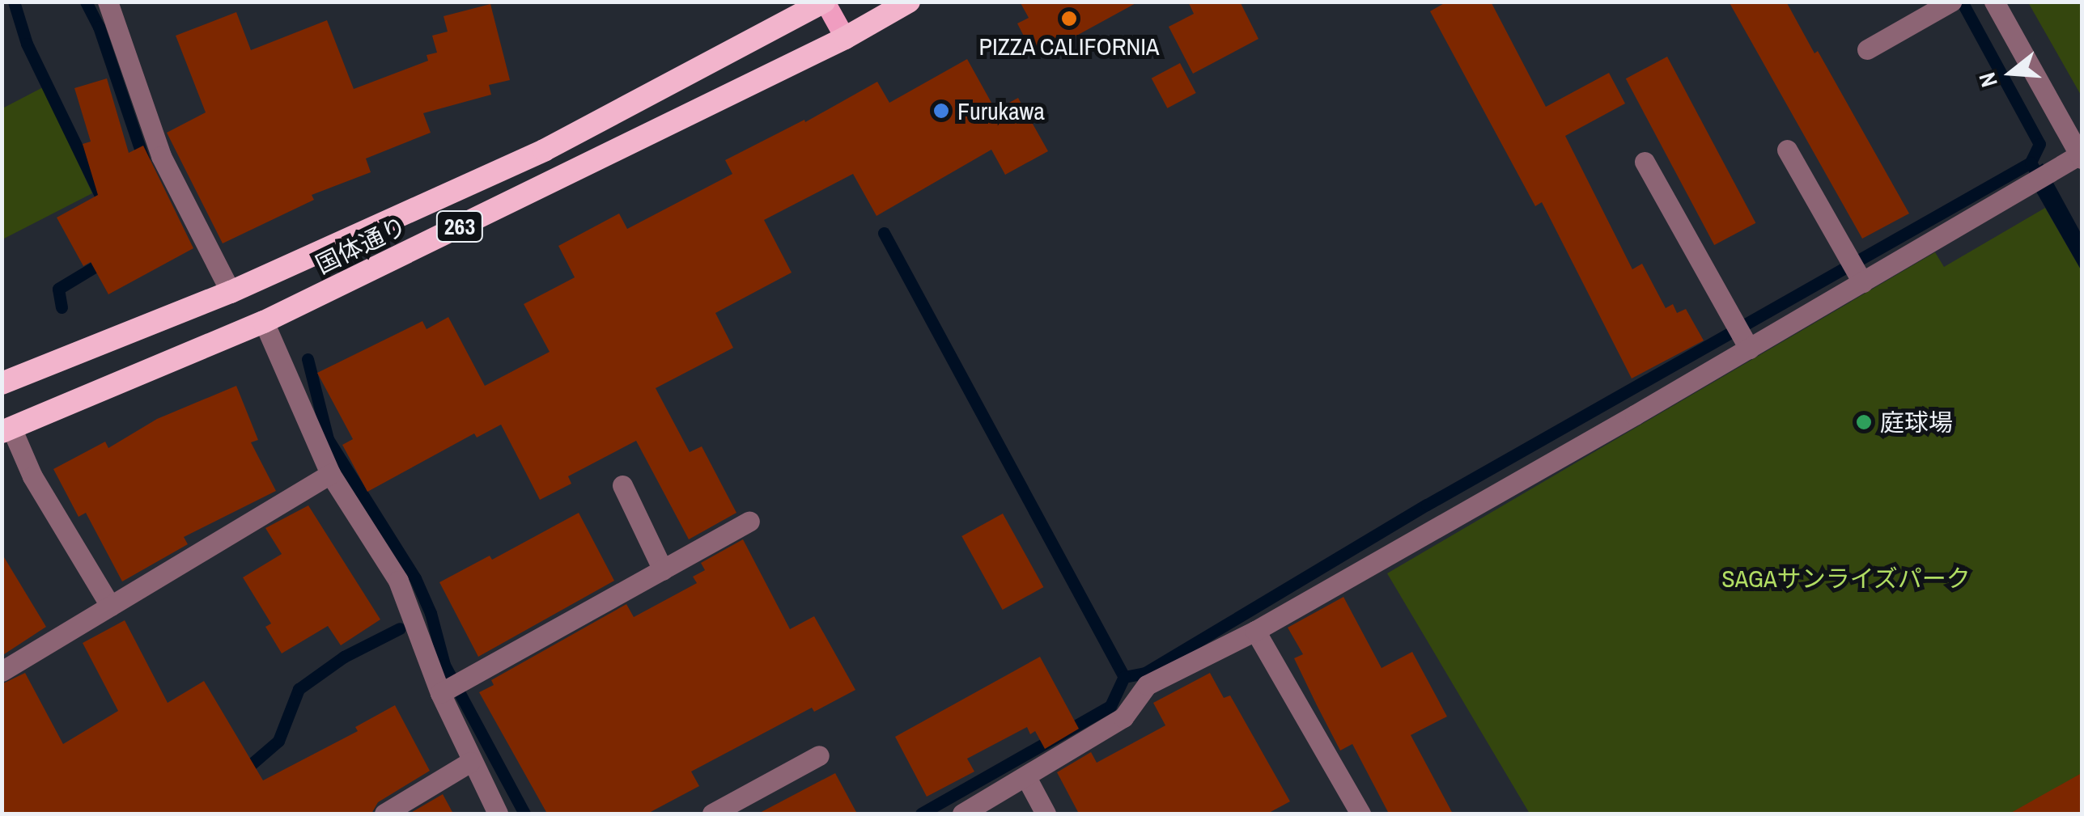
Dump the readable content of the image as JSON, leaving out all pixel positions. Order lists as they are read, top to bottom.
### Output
{
  "streets": {
    "highway": ["263", "国体通り"]
  },
  "parks": ["SAGAサンライズパーク"],
  "places": ["PIZZA CALIFORNIA", "Furukawa", "庭球場"],
  "north": "left"
}
